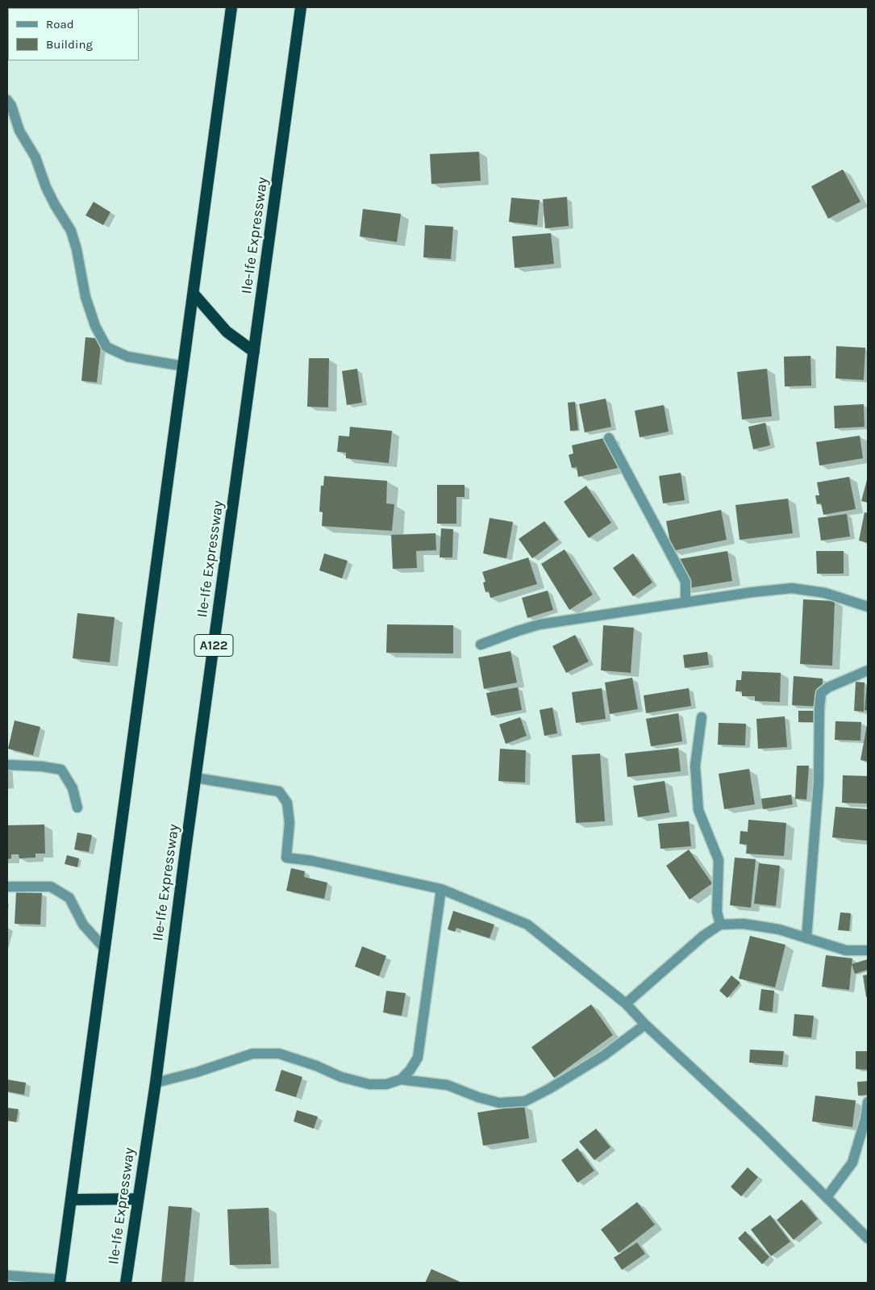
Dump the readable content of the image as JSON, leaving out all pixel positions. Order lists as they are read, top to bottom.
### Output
{
  "streets": {
    "highway": ["Ile-Ife Expressway", "A122"]
  },
  "legend": ["Road", "Building"]
}
